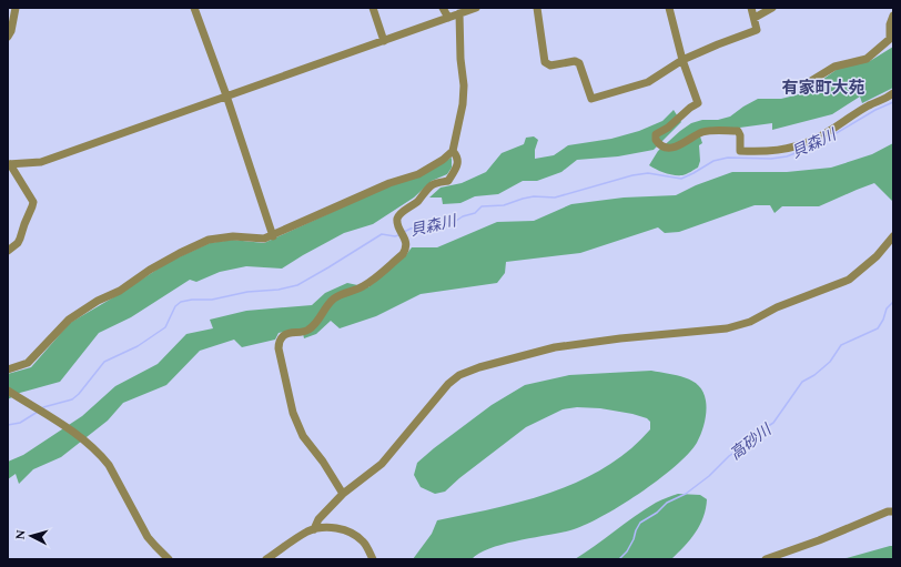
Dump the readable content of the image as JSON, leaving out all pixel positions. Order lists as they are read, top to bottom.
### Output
{
  "districts": ["有家町大苑"],
  "water": ["貝森川", "高砂川"],
  "north": "left"
}
